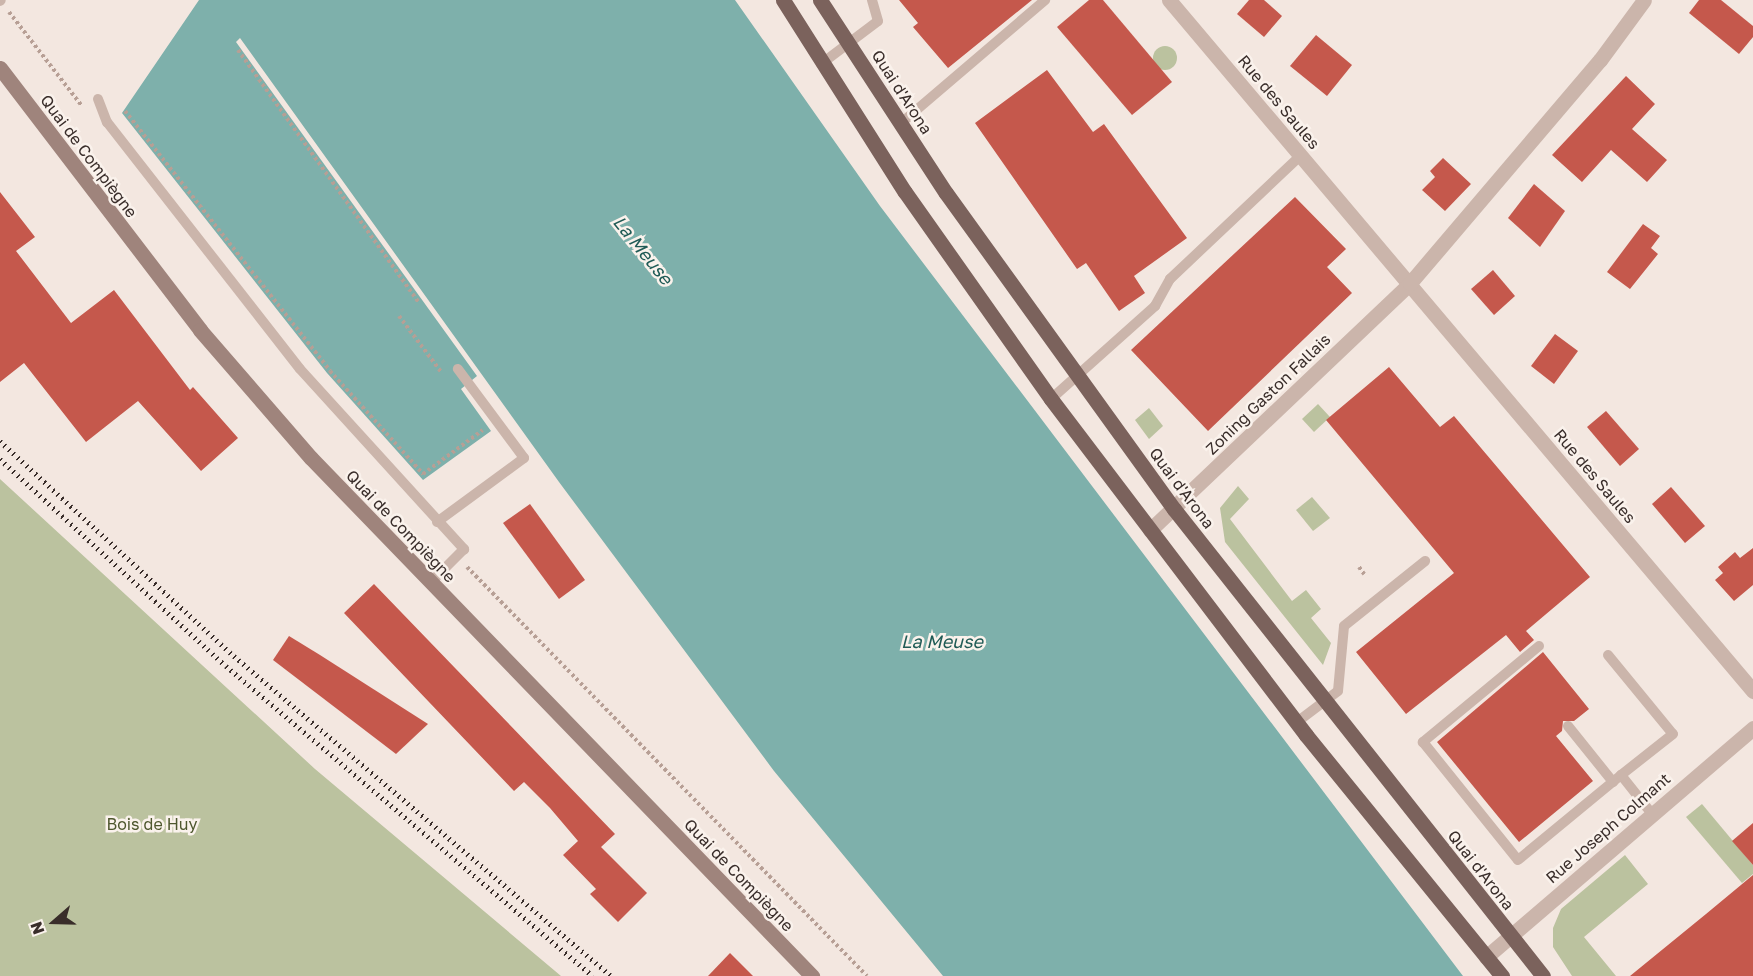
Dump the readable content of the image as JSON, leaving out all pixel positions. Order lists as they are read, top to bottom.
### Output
{
  "streets": {
    "main road": ["Quai d'Arona", "Quai de Compiègne"],
    "street": ["Rue des Saules", "Zoning Gaston Fallais", "Rue Joseph Colmant"]
  },
  "crossings": [
    ["Quai d'Arona", "Zoning Gaston Fallais"],
    ["Quai d'Arona", "Rue Joseph Colmant"],
    ["Rue des Saules", "Zoning Gaston Fallais"]
  ],
  "water": ["La Meuse"],
  "parks": ["Bois de Huy"],
  "north": "left"
}
